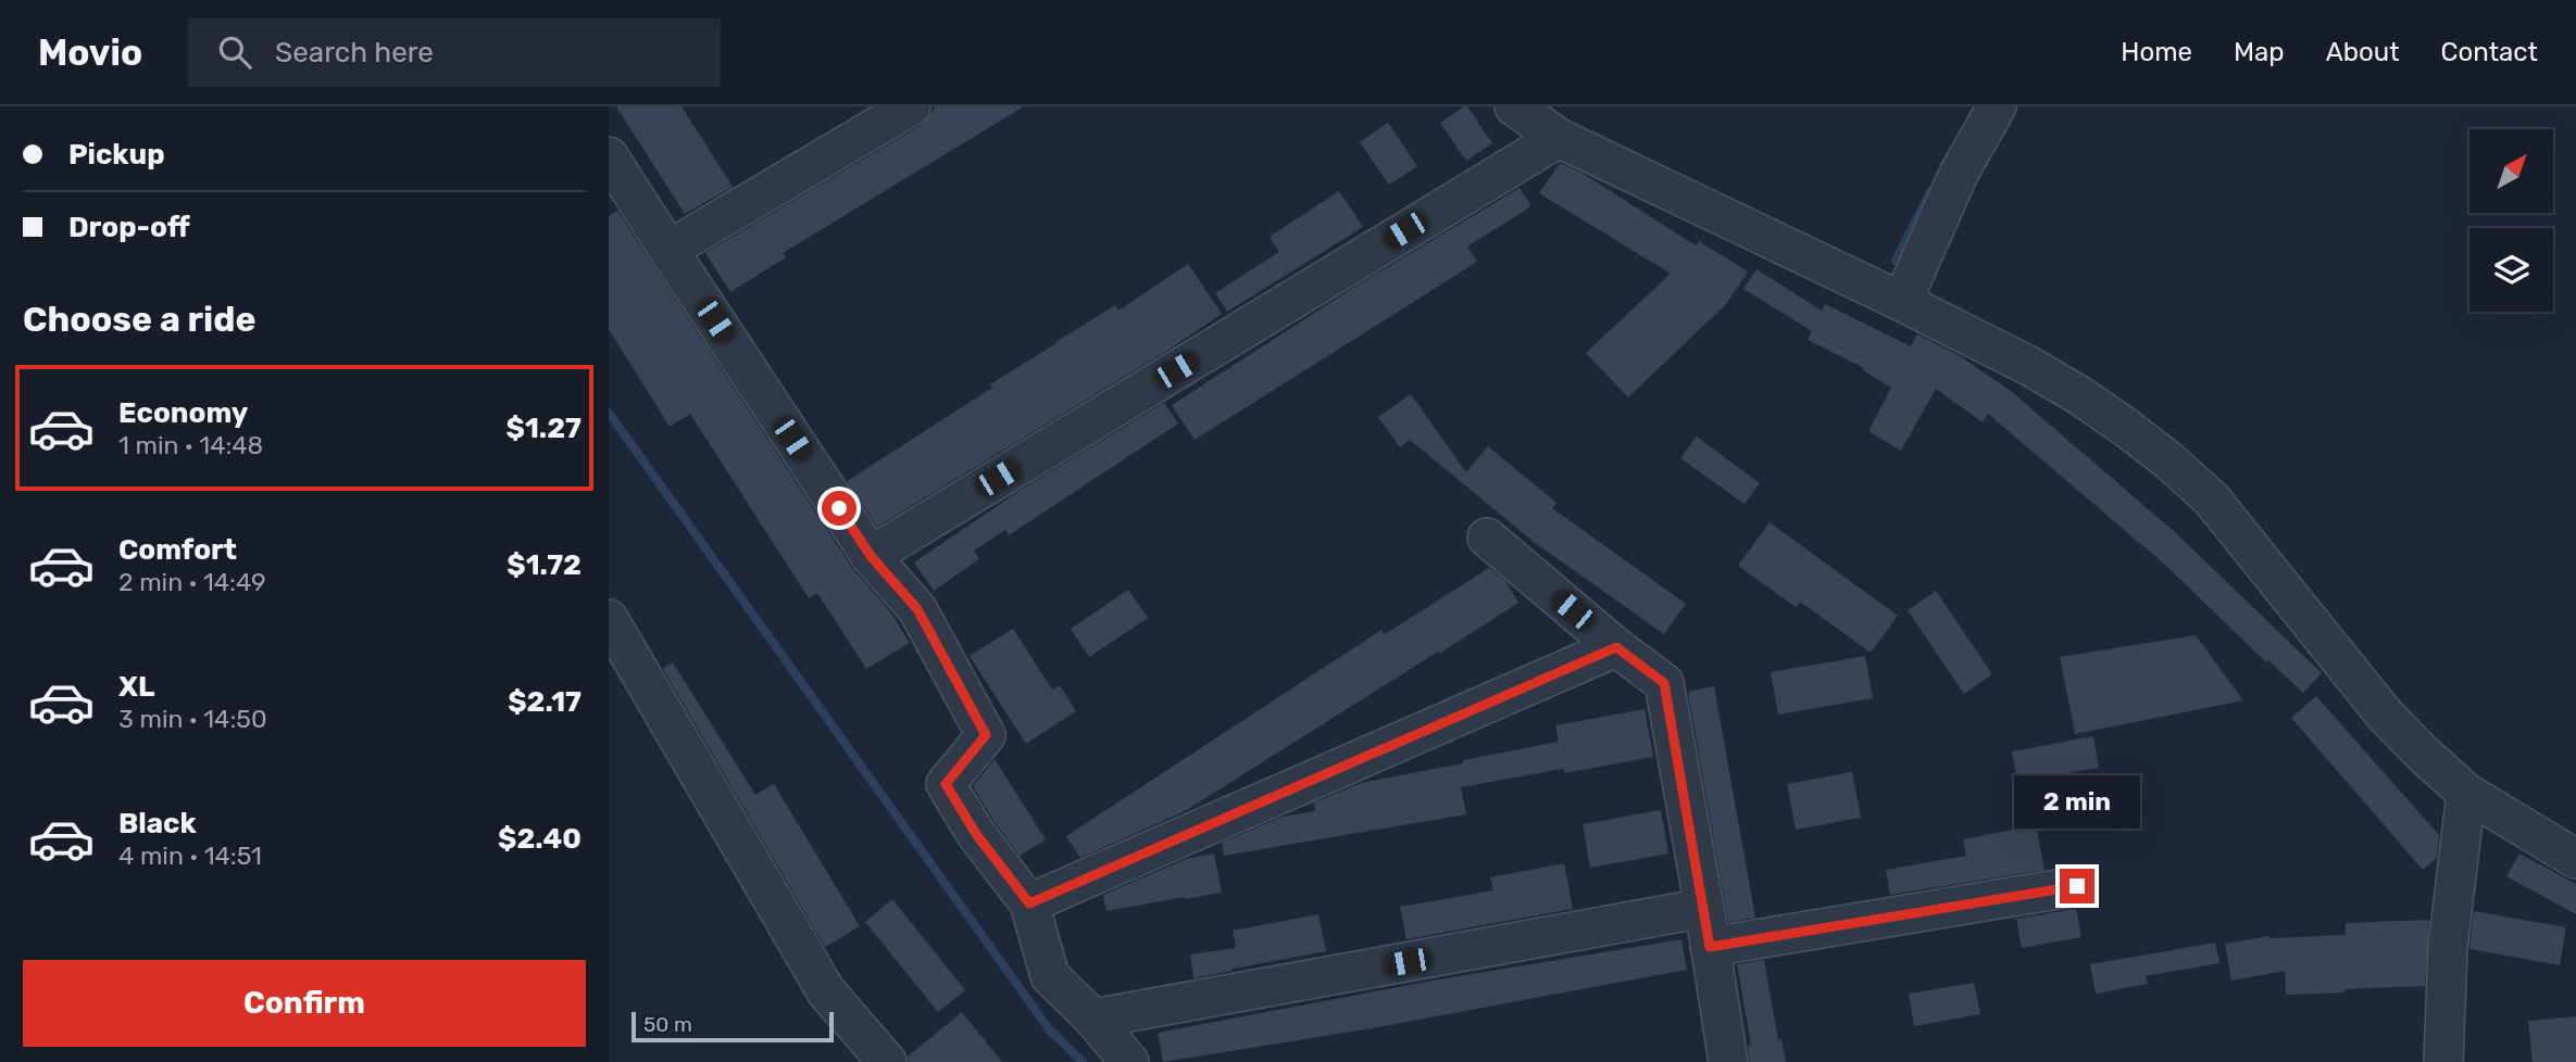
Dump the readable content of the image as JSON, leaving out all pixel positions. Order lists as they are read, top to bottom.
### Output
{
  "scale_bar": "50 m",
  "north": "top right",
  "page": {
    "header": "Movio",
    "search": "Search here",
    "nav": [
      "Home",
      "Map",
      "About",
      "Contact"
    ],
    "banner": ["Pickup", "Drop-off"],
    "heading": "Choose a ride",
    "list": [
      {
        "name": "Economy",
        "note": "1 min · 14:48",
        "value": "$1.27"
      },
      {
        "name": "Comfort",
        "note": "2 min · 14:49",
        "value": "$1.72"
      },
      {
        "name": "XL",
        "note": "3 min · 14:50",
        "value": "$2.17"
      },
      {
        "name": "Black",
        "note": "4 min · 14:51",
        "value": "$2.40"
      }
    ],
    "bubble": "2 min",
    "buttons": "Confirm",
    "scale": "50 m"
  }
}
